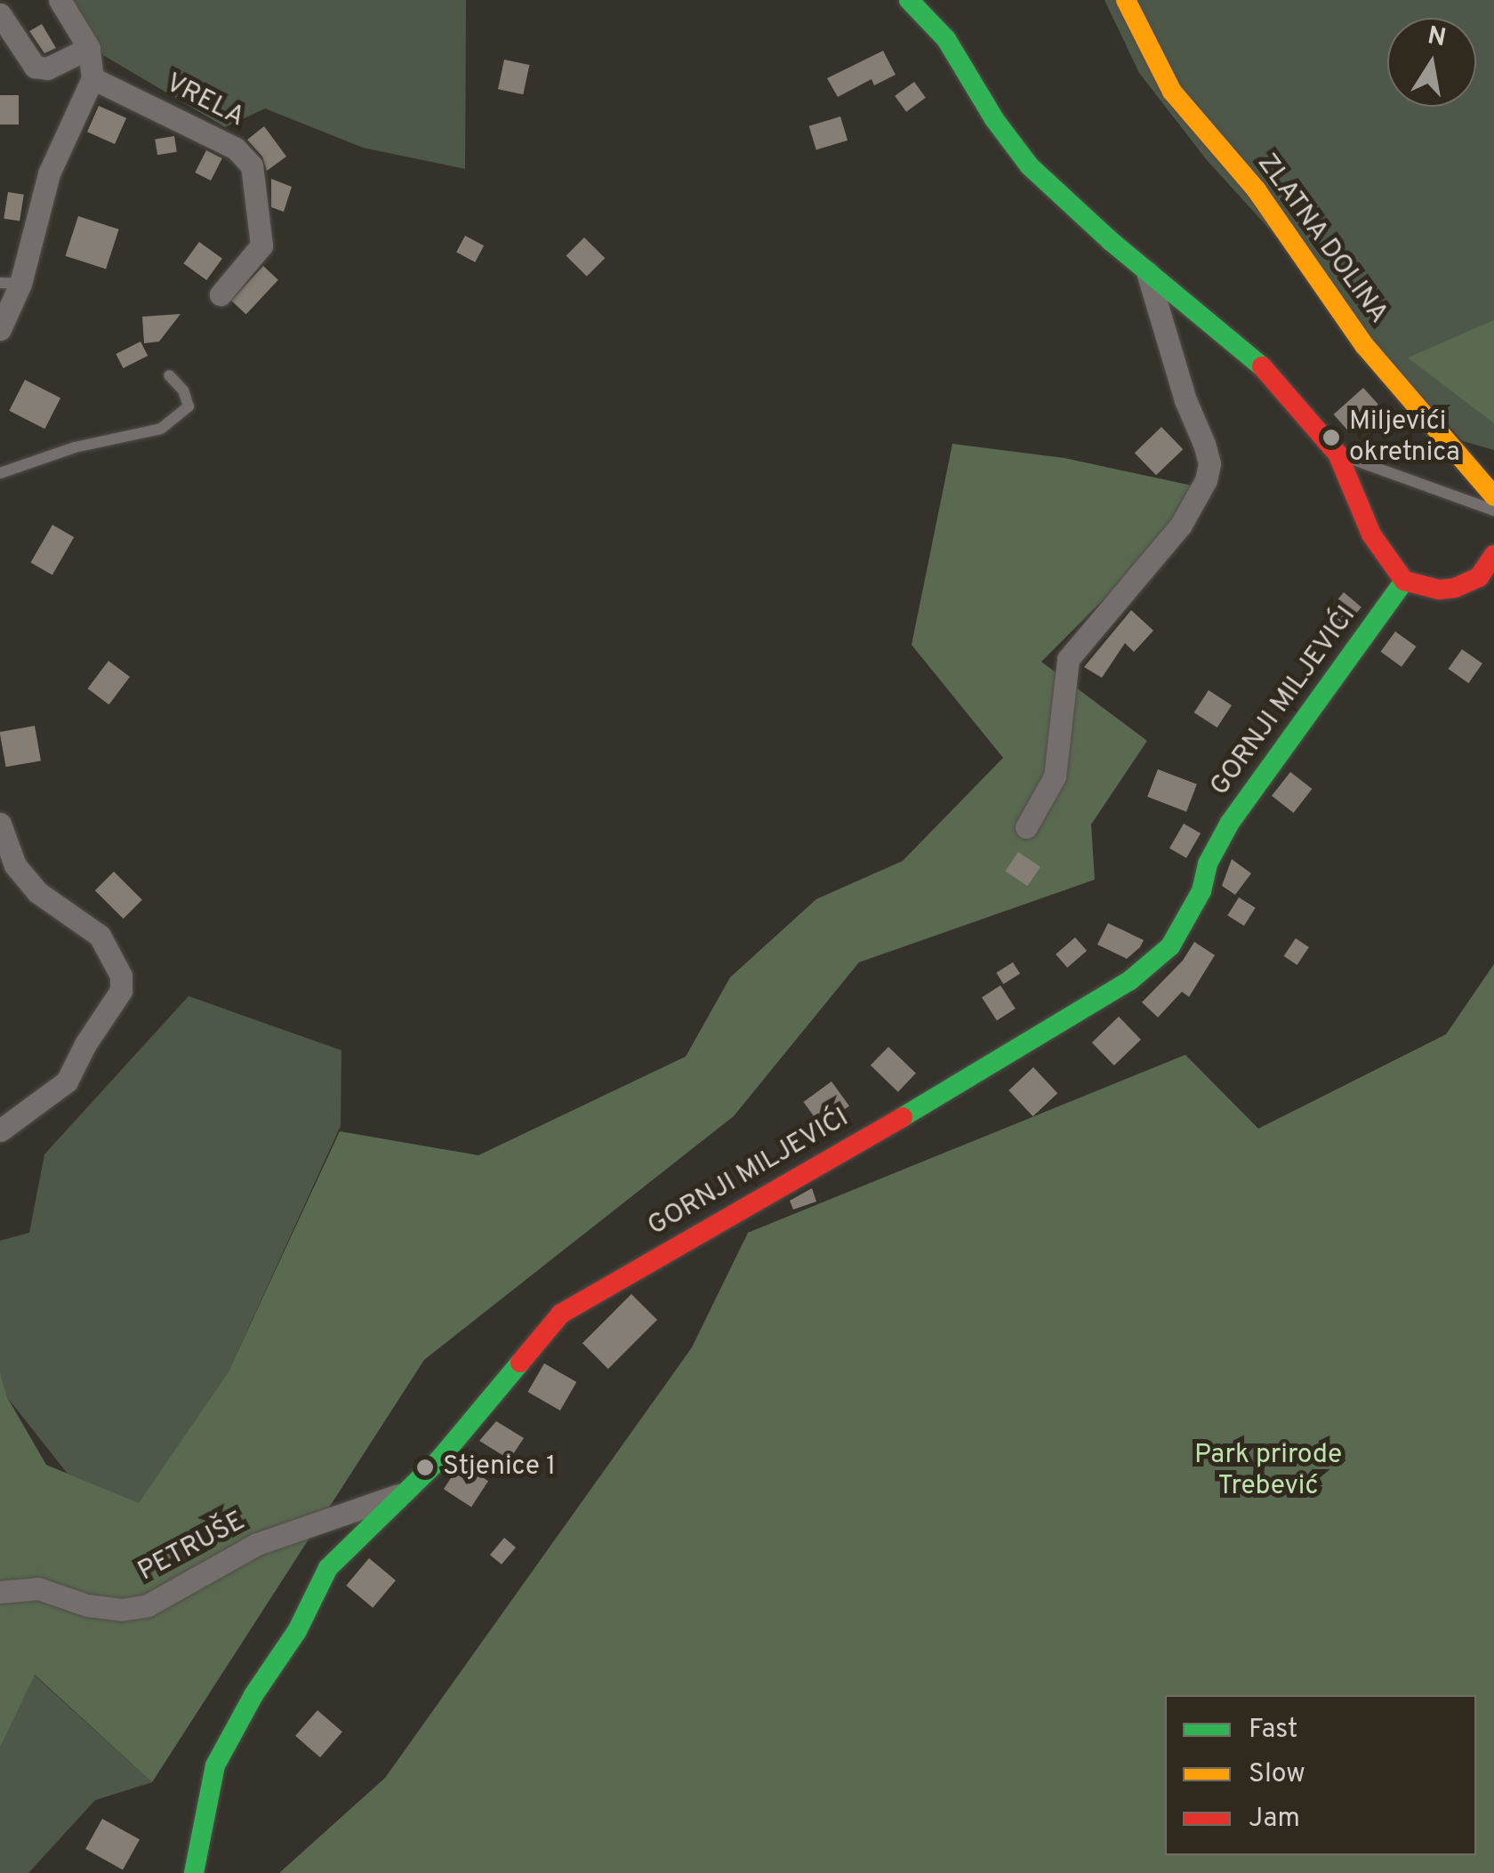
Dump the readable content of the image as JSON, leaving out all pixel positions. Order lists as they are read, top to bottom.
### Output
{
  "streets": {
    "street": [
      "VRELA",
      "ZLATNA DOLINA",
      "GORNJI MILJEVIĆI",
      "PETRUŠE"
    ]
  },
  "crossings": [
    ["GORNJI MILJEVIĆI", "PETRUŠE"]
  ],
  "parks": ["Park prirode Trebević"],
  "places": ["Miljevići okretnica", "Stjenice 1"],
  "legend": ["Fast", "Slow", "Jam"],
  "north": "top"
}
